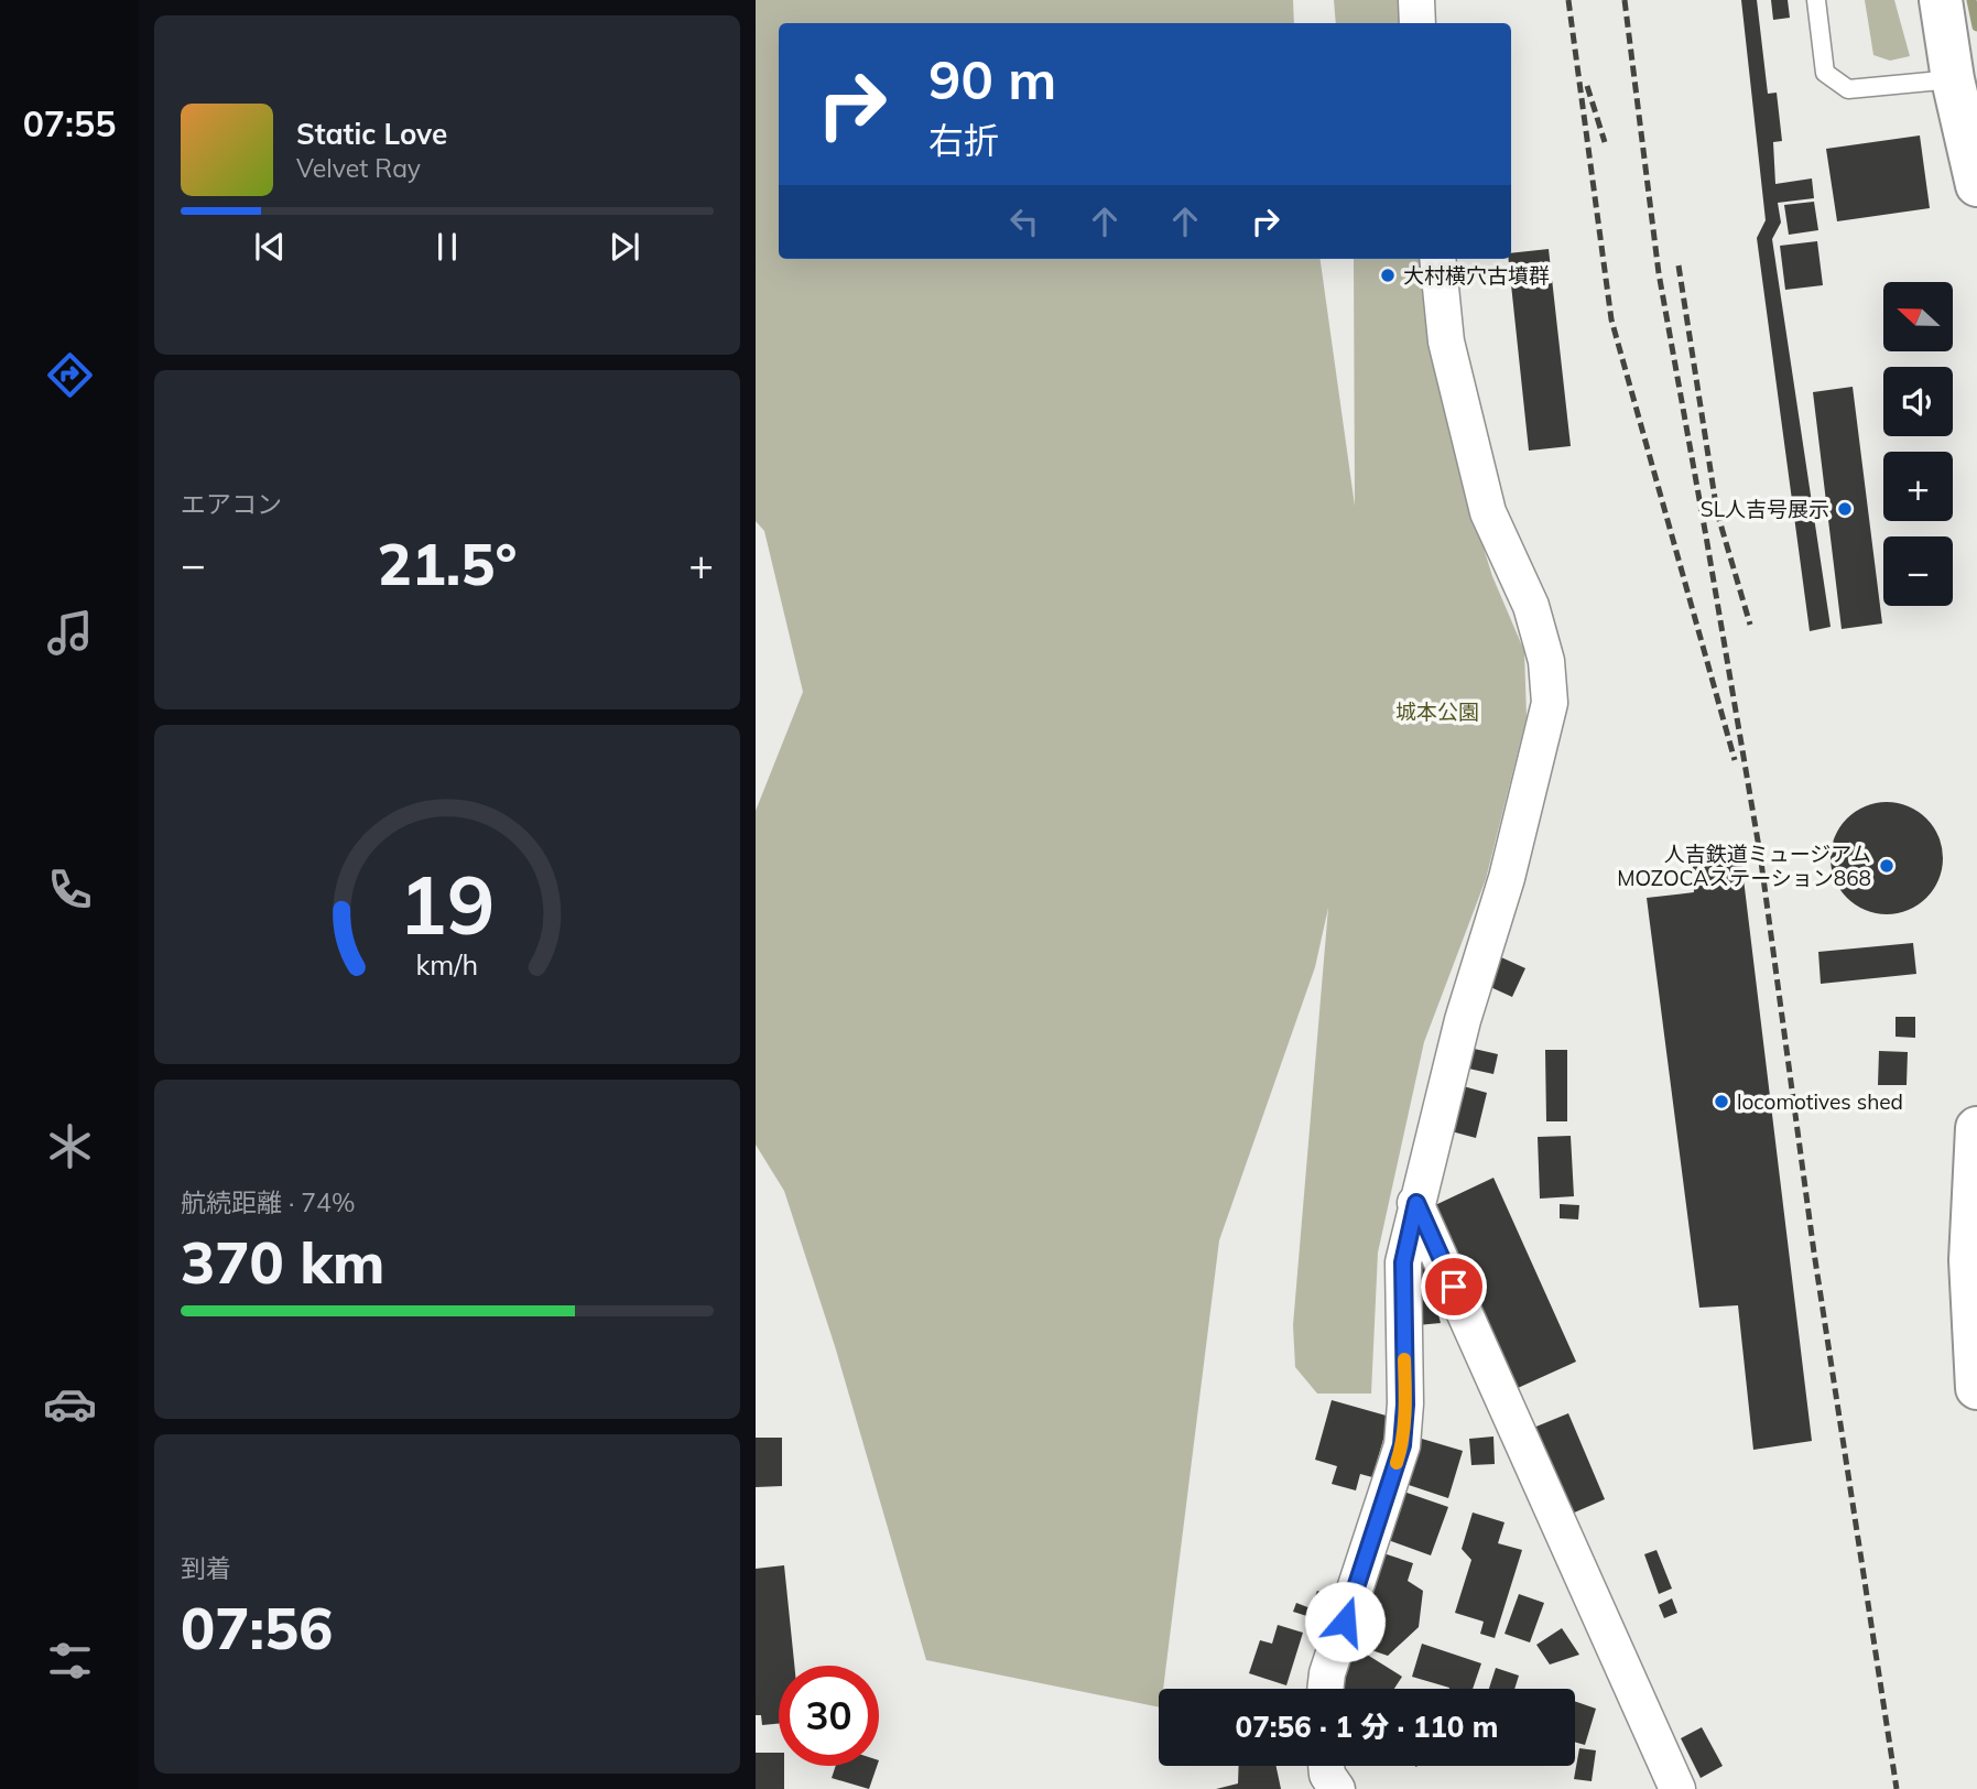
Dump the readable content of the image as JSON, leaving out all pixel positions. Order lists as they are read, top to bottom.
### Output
{
  "parks": ["城本公園"],
  "places": [
    "大村横穴古墳群",
    "SL人吉号展示",
    "人吉鉄道ミュージアム MOZOCAステーション868",
    "locomotives shed"
  ],
  "north": "left",
  "page": {
    "tabs": "07:55",
    "turn": ["90 m", "右折"],
    "song": ["Static Love", "Velvet Ray"],
    "map_buttons": ["+", "−"],
    "tile": [
      "エアコン",
      ["航続距離 · 74%", "370 km"],
      ["到着", "07:56"]
    ],
    "heat": ["−", "21.5°", "+"],
    "limit": "30",
    "trip": "07:56 · 1 分 · 110 m",
    "gauge": ["19", "km/h"]
  }
}
